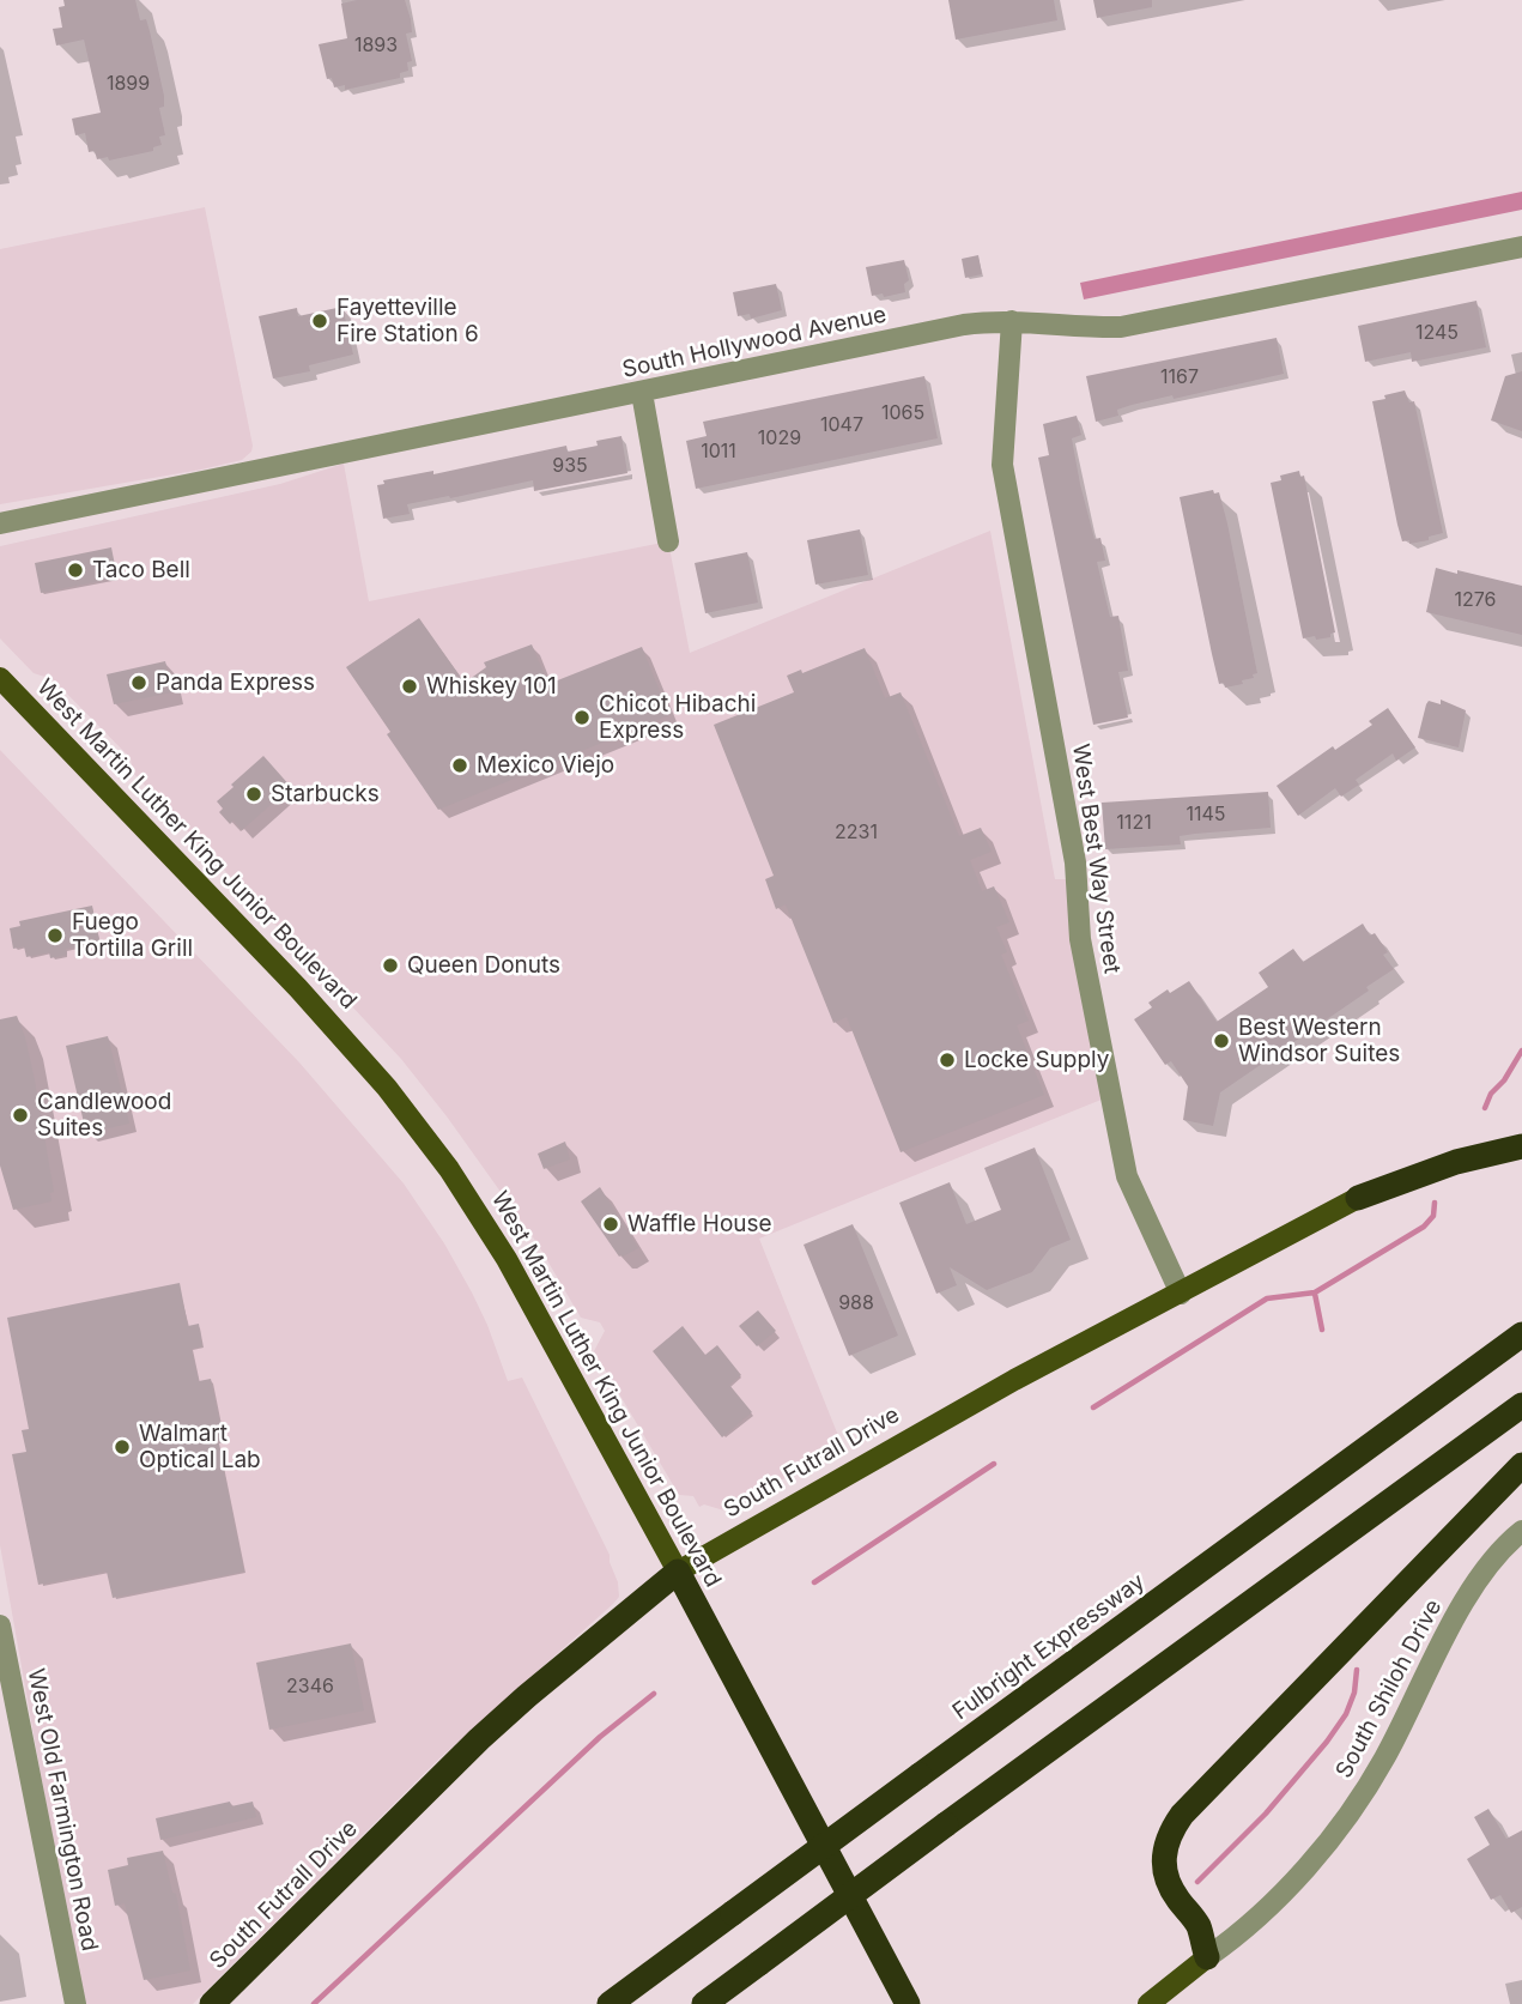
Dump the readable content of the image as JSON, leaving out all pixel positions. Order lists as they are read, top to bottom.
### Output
{
  "streets": {
    "highway": ["West Martin Luther King Junior Boulevard", "South Futrall Drive", "Fulbright Expressway"],
    "main road": ["South Shiloh Drive"],
    "street": ["South Hollywood Avenue", "West Best Way Street", "West Old Farmington Road"]
  },
  "crossings": [
    ["South Hollywood Avenue", "West Best Way Street"],
    ["West Martin Luther King Junior Boulevard", "South Futrall Drive"],
    ["West Best Way Street", "South Futrall Drive"]
  ],
  "places": [
    "Fayetteville Fire Station 6",
    "Taco Bell",
    "Panda Express",
    "Whiskey 101",
    "Chicot Hibachi Express",
    "Mexico Viejo",
    "Starbucks",
    "Fuego Tortilla Grill",
    "Queen Donuts",
    "Best Western Windsor Suites",
    "Locke Supply",
    "Candlewood Suites",
    "Waffle House",
    "Walmart Optical Lab"
  ],
  "house_numbers": [
    "1893",
    "1899",
    "1245",
    "1167",
    "1065",
    "1047",
    "1029",
    "1011",
    "935",
    "1276",
    "1145",
    "1121",
    "2231",
    "988",
    "2346"
  ]
}
